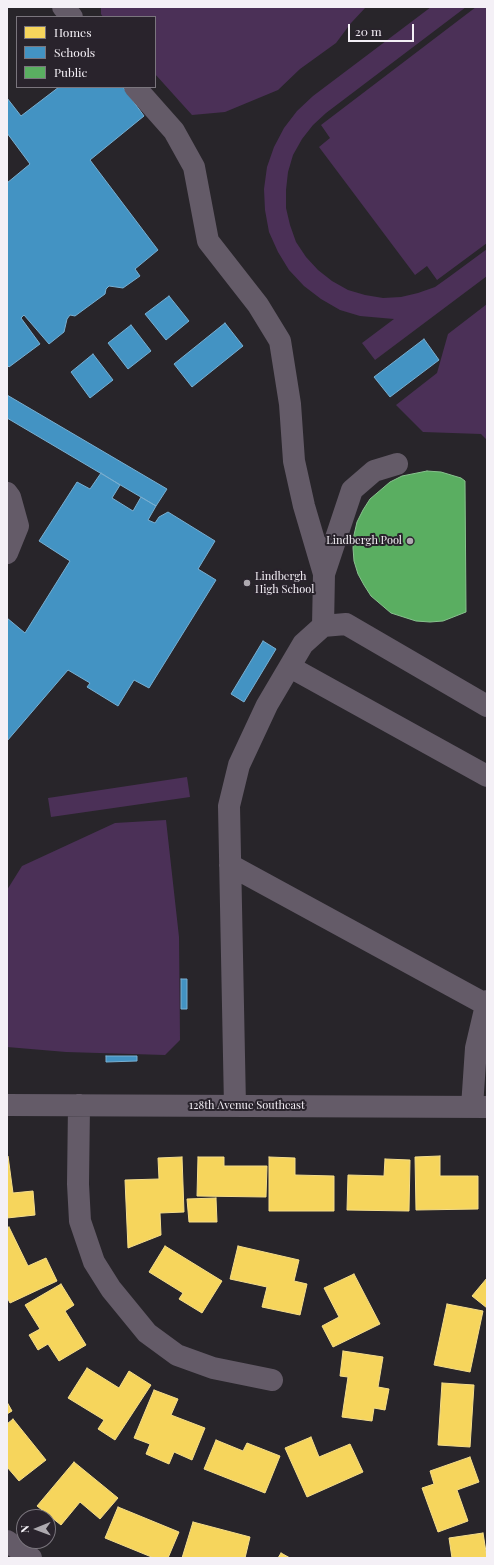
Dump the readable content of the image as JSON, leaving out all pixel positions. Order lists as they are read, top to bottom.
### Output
{
  "streets": {
    "street": ["128th Avenue Southeast"]
  },
  "places": ["Lindbergh Pool", "Lindbergh High School"],
  "legend": ["Homes", "Schools", "Public"],
  "scale_bar": "20 m",
  "north": "left"
}
